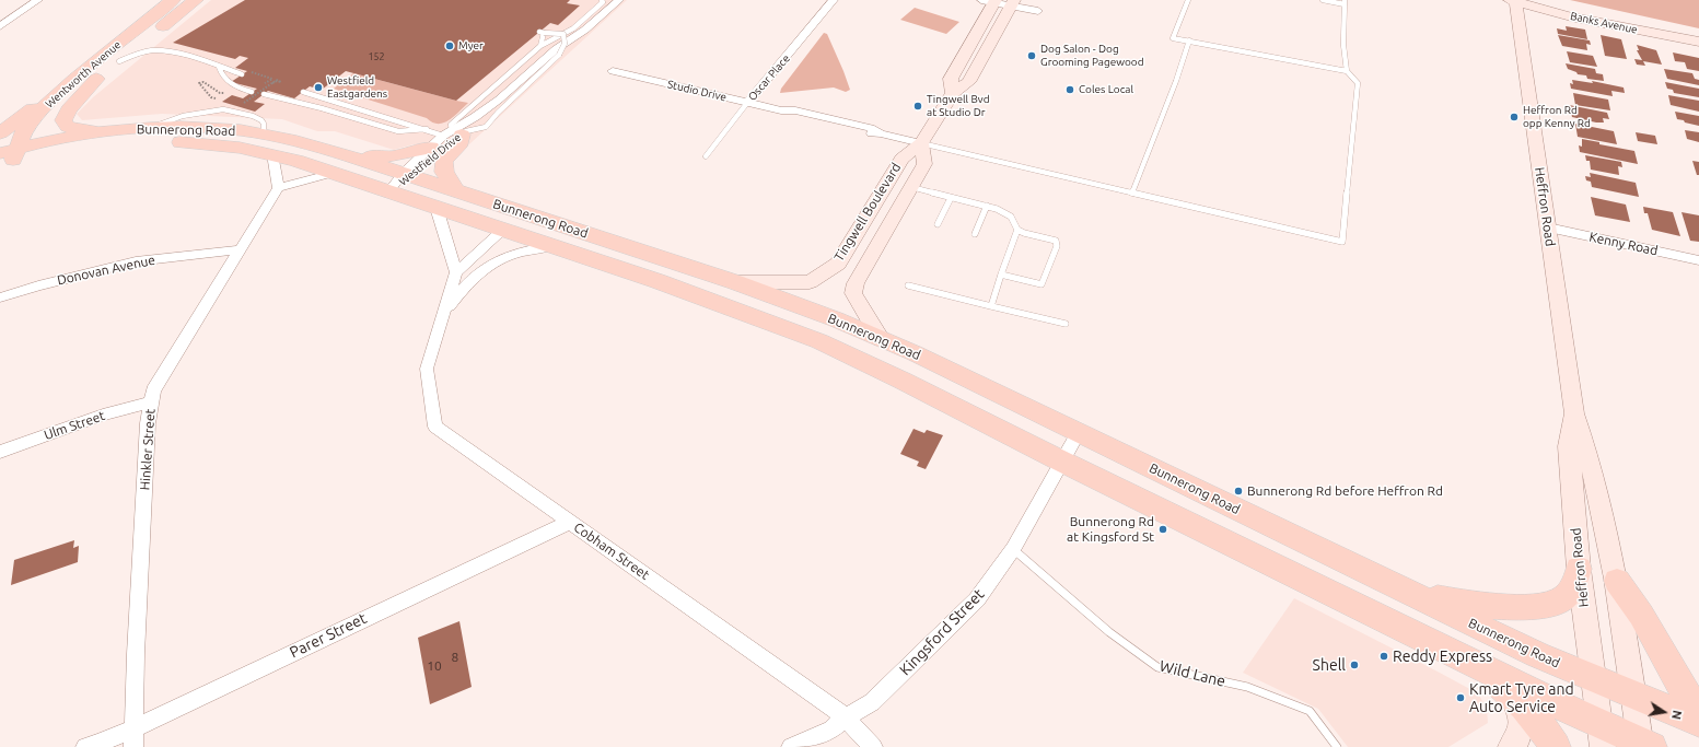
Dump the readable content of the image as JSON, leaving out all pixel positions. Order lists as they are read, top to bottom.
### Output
{
  "streets": {
    "main road": ["Wentworth Avenue", "Bunnerong Road"],
    "street": [
      "Banks Avenue",
      "Oscar Place",
      "Studio Drive",
      "Westfield Drive",
      "Heffron Road",
      "Tingwell Boulevard",
      "Kenny Road",
      "Donovan Avenue",
      "Ulm Street",
      "Hinkler Street",
      "Cobham Street",
      "Kingsford Street",
      "Parer Street"
    ],
    "lane": ["Wild Lane"]
  },
  "crossings": [
    ["Banks Avenue", "Heffron Road"],
    ["Wentworth Avenue", "Bunnerong Road"],
    ["Oscar Place", "Studio Drive"],
    ["Studio Drive", "Tingwell Boulevard"],
    ["Bunnerong Road", "Westfield Drive"],
    ["Bunnerong Road", "Heffron Road"],
    ["Bunnerong Road", "Tingwell Boulevard"],
    ["Bunnerong Road", "Cobham Street"],
    ["Bunnerong Road", "Kingsford Street"],
    ["Heffron Road", "Kenny Road"],
    ["Donovan Avenue", "Hinkler Street"],
    ["Ulm Street", "Hinkler Street"],
    ["Hinkler Street", "Parer Street"],
    ["Cobham Street", "Kingsford Street"],
    ["Cobham Street", "Parer Street"],
    ["Kingsford Street", "Wild Lane"]
  ],
  "places": [
    "Myer",
    "Dog Salon - Dog Grooming Pagewood",
    "Westfield Eastgardens",
    "Coles Local",
    "Tingwell Bvd at Studio Dr",
    "Heffron Rd opp Kenny Rd",
    "Bunnerong Rd before Heffron Rd",
    "Bunnerong Rd at Kingsford St",
    "Reddy Express",
    "Shell",
    "Kmart Tyre and Auto Service"
  ],
  "house_numbers": ["152", "8", "10"],
  "north": "right"
}
